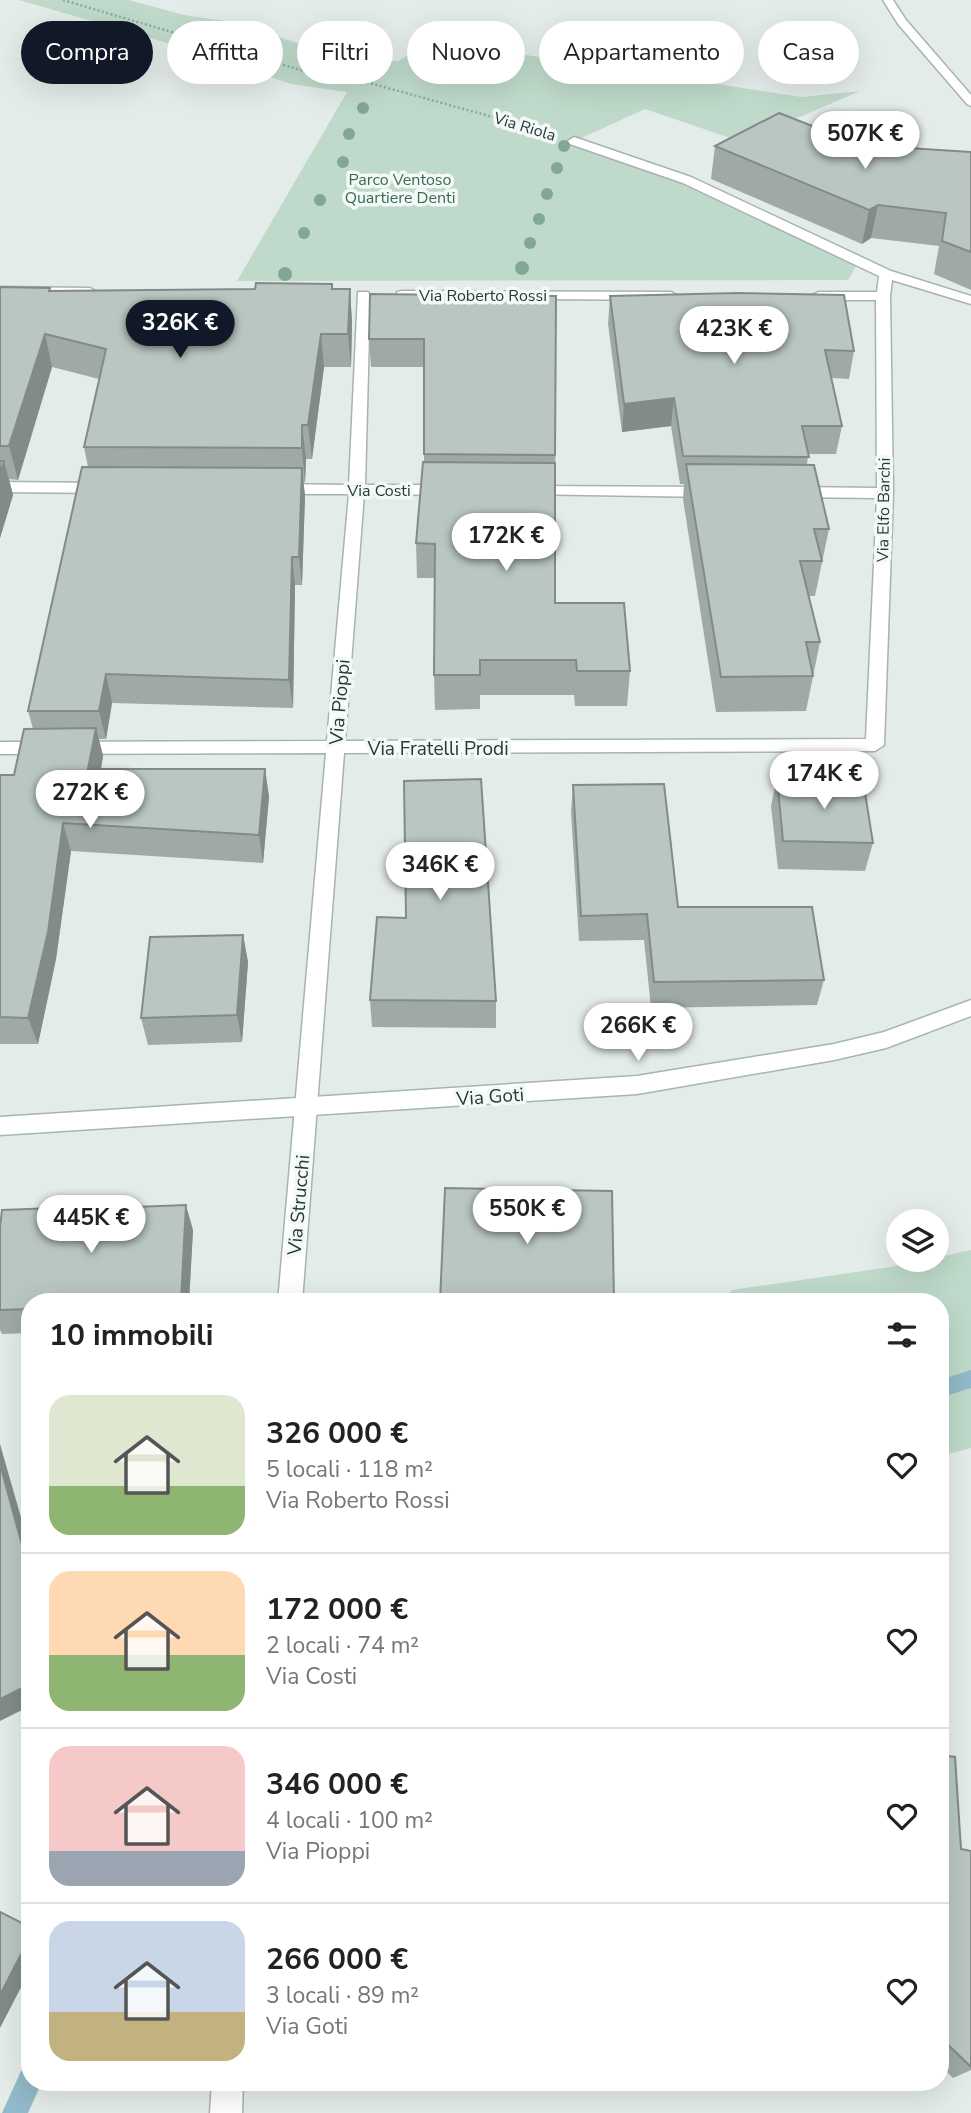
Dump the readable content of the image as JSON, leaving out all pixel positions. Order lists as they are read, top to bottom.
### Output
{
  "streets": {
    "street": [
      "Via Riola",
      "Via Roberto Rossi",
      "Via Costi",
      "Via Elfo Barchi",
      "Via Pioppi",
      "Via Fratelli Prodi",
      "Via Goti",
      "Via Strucchi"
    ]
  },
  "crossings": [
    ["Via Riola", "Via Elfo Barchi"],
    ["Via Roberto Rossi", "Via Pioppi"],
    ["Via Costi", "Via Pioppi"],
    ["Via Elfo Barchi", "Via Fratelli Prodi"],
    ["Via Pioppi", "Via Fratelli Prodi"],
    ["Via Pioppi", "Via Goti"],
    ["Via Pioppi", "Via Strucchi"],
    ["Via Goti", "Via Strucchi"]
  ],
  "parks": ["Parco Ventoso Quartiere Denti"],
  "page": {
    "chip": [
      "Compra",
      "Affitta",
      "Filtri",
      "Nuovo",
      "Appartamento",
      "Casa"
    ],
    "price": [
      "507K €",
      "326K €",
      "423K €",
      "172K €",
      "174K €",
      "272K €",
      "346K €",
      "266K €",
      "550K €",
      "445K €"
    ],
    "heading": "10 immobili",
    "list": [
      {
        "name": "326 000 €",
        "note": "5 locali · 118 m² · Via Roberto Rossi"
      },
      {
        "name": "172 000 €",
        "note": "2 locali · 74 m² · Via Costi"
      },
      {
        "name": "346 000 €",
        "note": "4 locali · 100 m² · Via Pioppi"
      },
      {
        "name": "266 000 €",
        "note": "3 locali · 89 m² · Via Goti"
      }
    ]
  }
}
